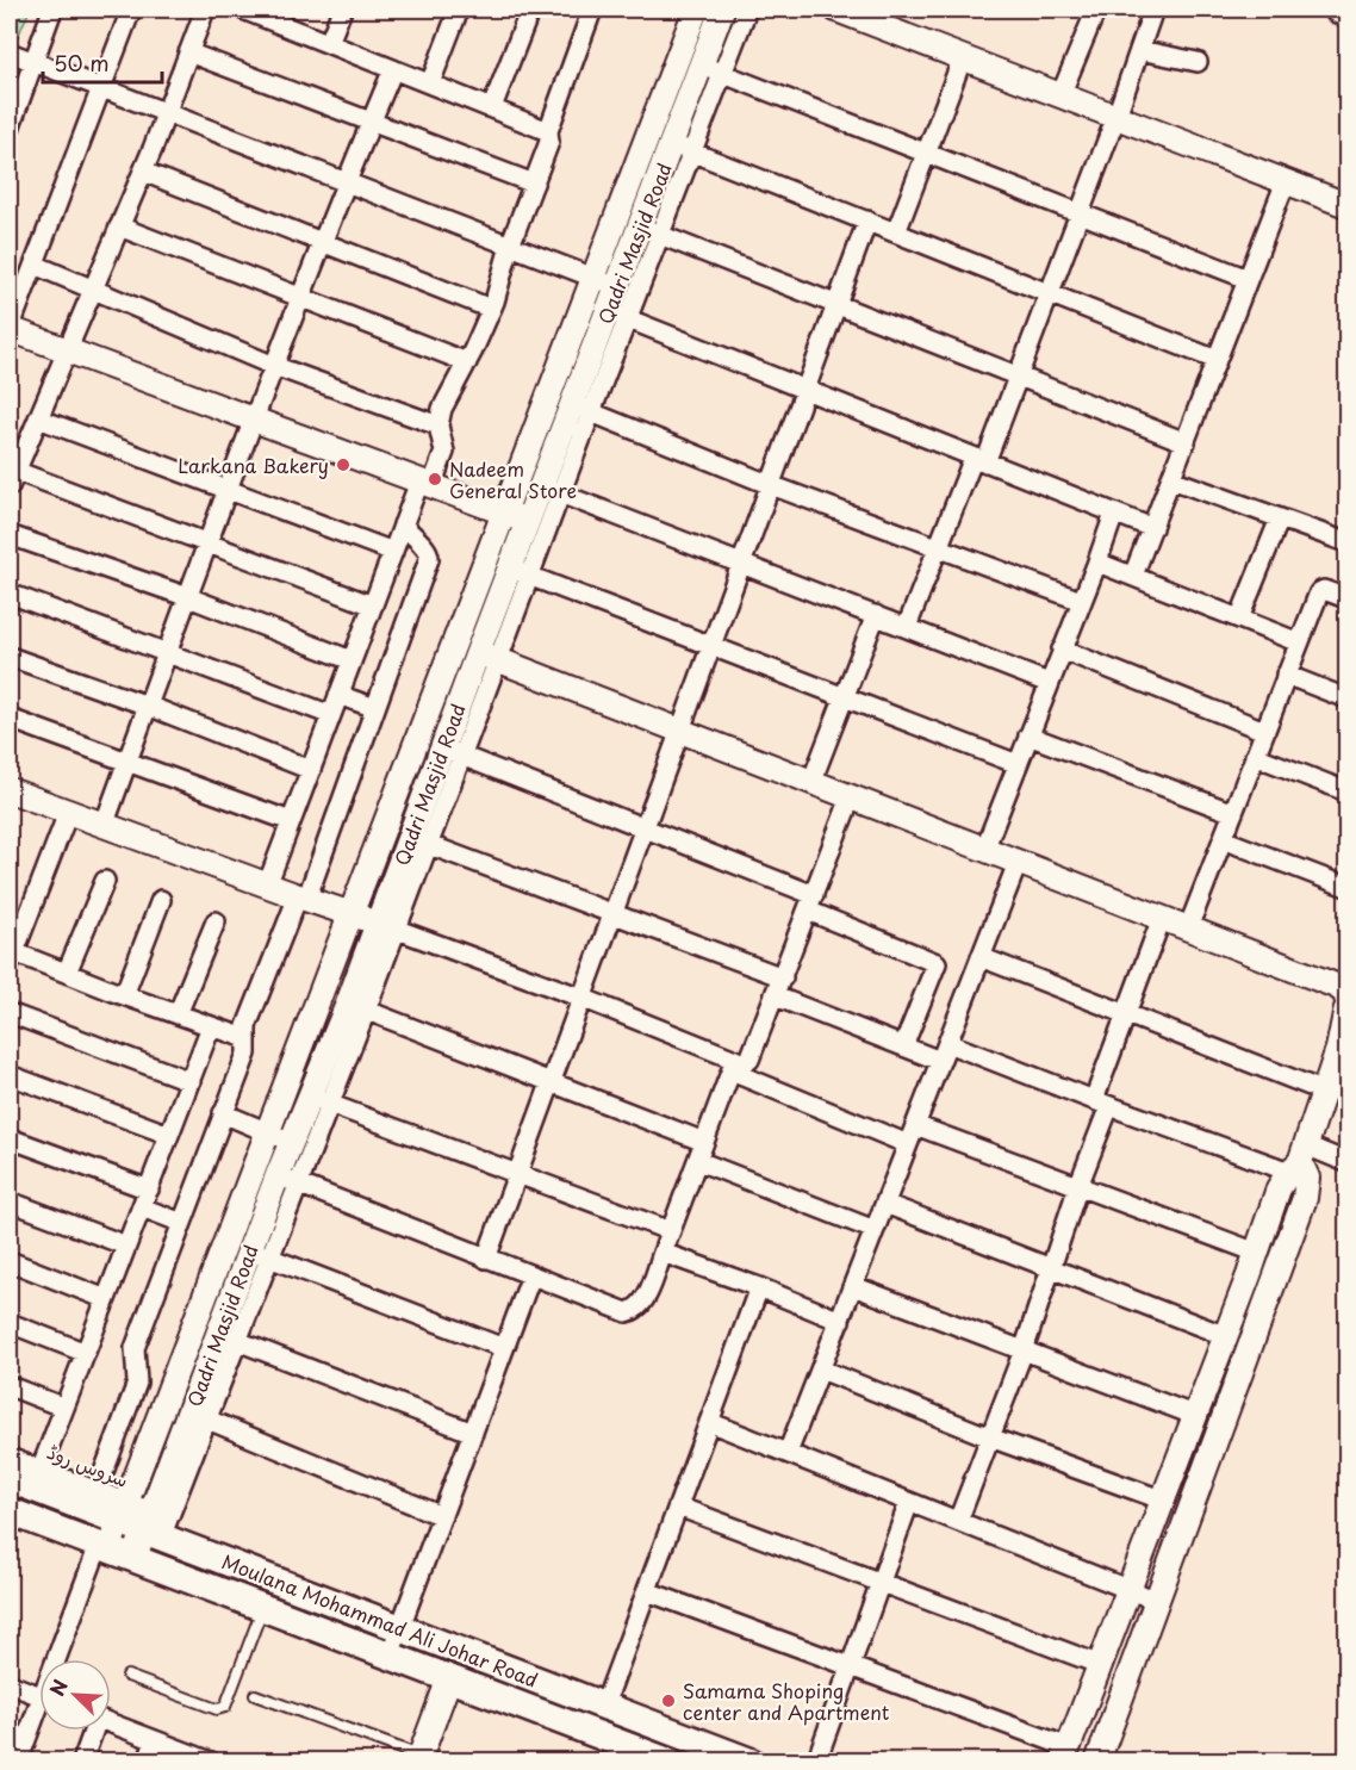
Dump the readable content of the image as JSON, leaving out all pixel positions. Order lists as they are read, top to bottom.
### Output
{
  "streets": {
    "main road": ["Moulana Mohammad Ali Johar Road"],
    "street": ["Qadri Masjid Road", "سروس روڈ"]
  },
  "crossings": [
    ["Qadri Masjid Road", "سروس روڈ"],
    ["Qadri Masjid Road", "Moulana Mohammad Ali Johar Road"],
    ["سروس روڈ", "Moulana Mohammad Ali Johar Road"]
  ],
  "places": ["Larkana Bakery", "Nadeem General Store", "Samama Shoping center and Apartment"],
  "scale_bar": "50 m",
  "north": "top left"
}
